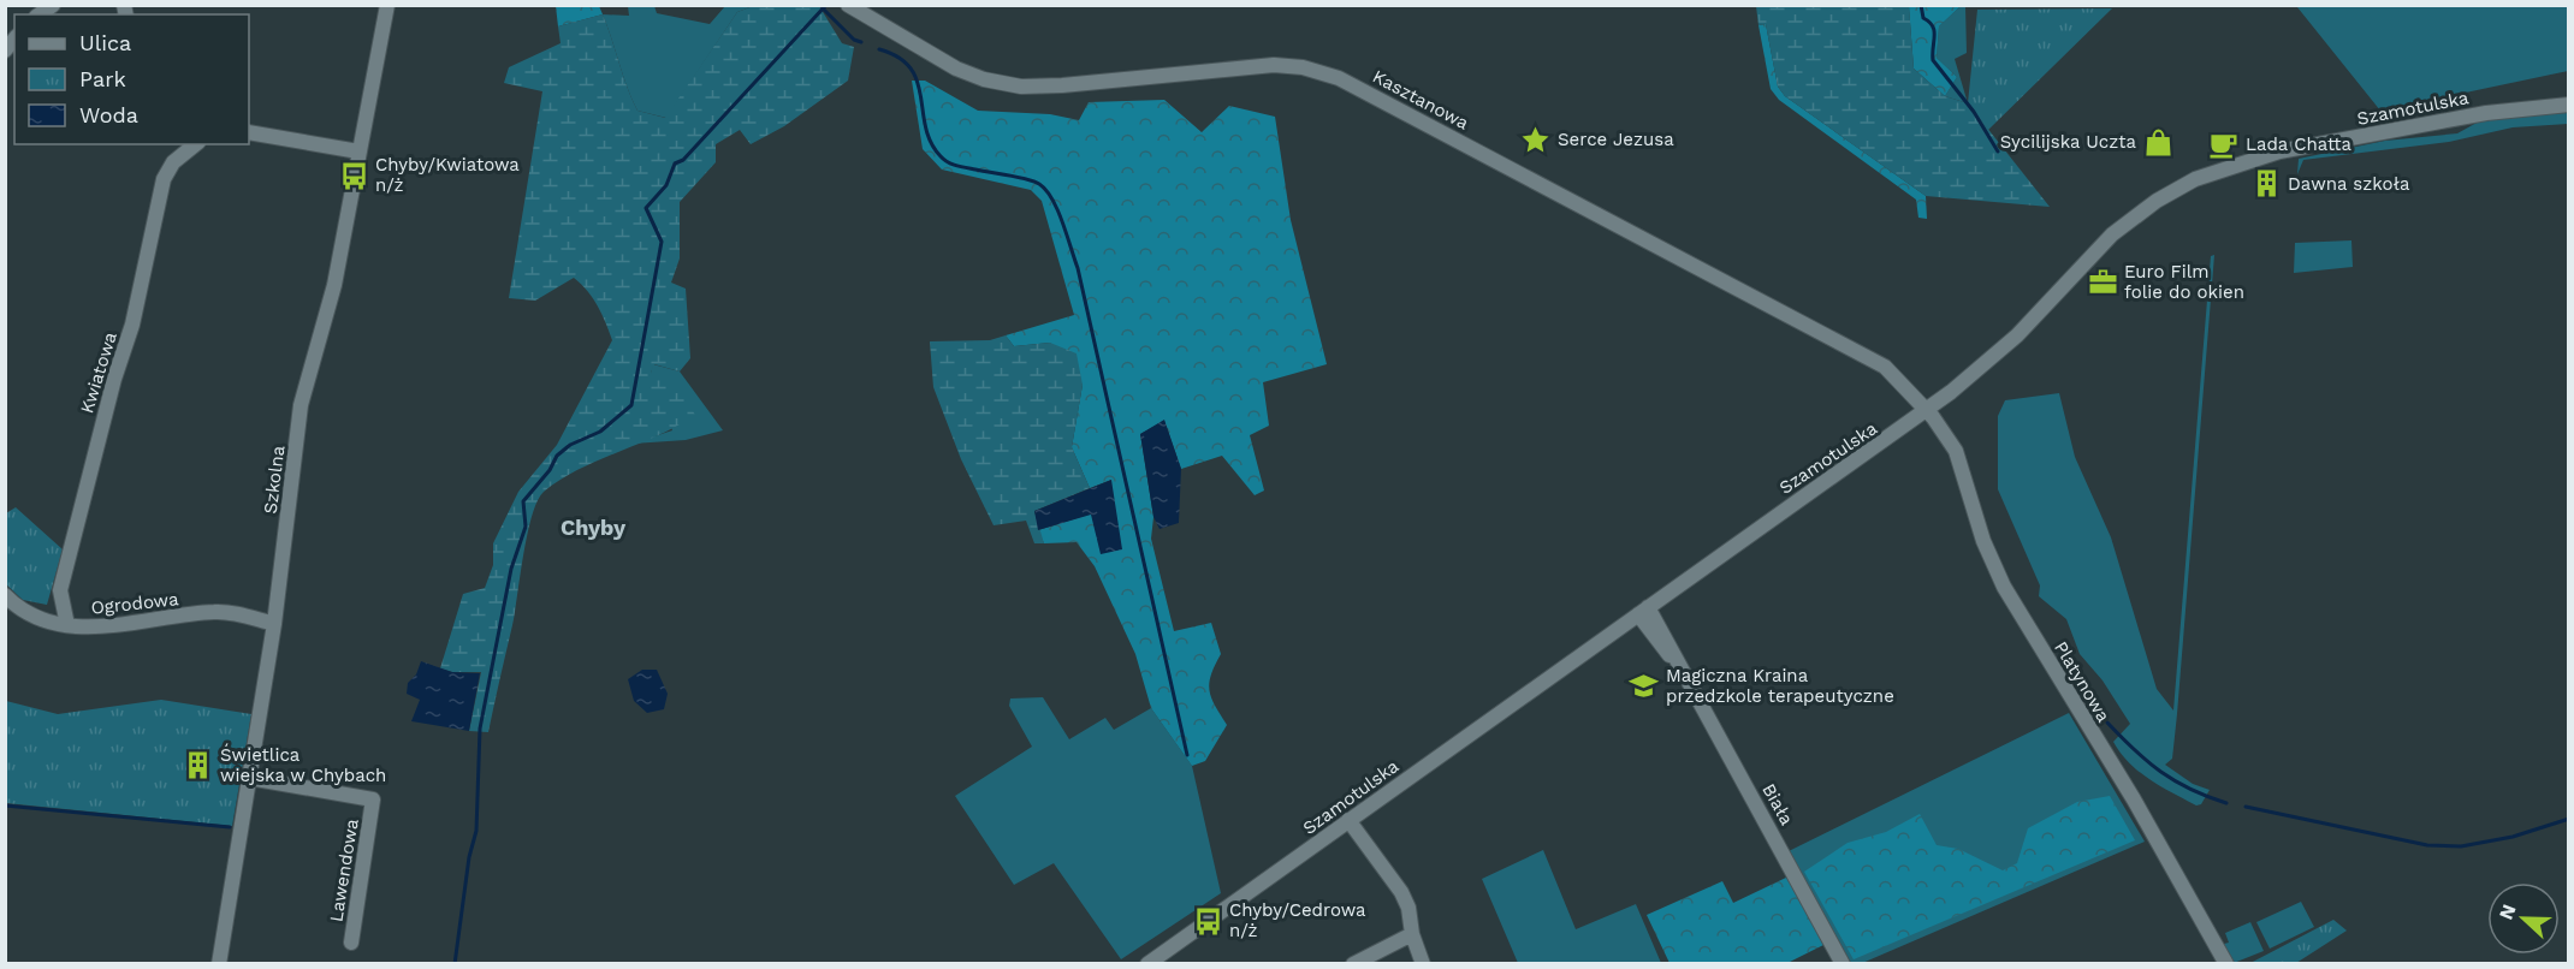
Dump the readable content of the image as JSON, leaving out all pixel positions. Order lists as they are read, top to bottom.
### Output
{
  "streets": {
    "street": [
      "Kasztanowa",
      "Szamotulska",
      "Kwiatowa",
      "Szkolna",
      "Ogrodowa",
      "Platynowa",
      "Biała",
      "Lawendowa"
    ]
  },
  "crossings": [
    ["Kasztanowa", "Szamotulska"],
    ["Kasztanowa", "Platynowa"],
    ["Szamotulska", "Platynowa"],
    ["Szamotulska", "Biała"],
    ["Kwiatowa", "Ogrodowa"],
    ["Szkolna", "Ogrodowa"],
    ["Szkolna", "Lawendowa"]
  ],
  "districts": ["Chyby"],
  "places": {
    "place": ["Serce Jezusa"],
    "shop": ["Sycilijska Uczta"],
    "cafe": ["Lada Chatta"],
    "bus stop": ["Chyby/Kwiatowa n/ż", "Chyby/Cedrowa n/ż"],
    "building": ["Dawna szkoła", "Świetlica wiejska w Chybach"],
    "office": ["Euro Film folie do okien"],
    "school or university": ["Magiczna Kraina przedzkole terapeutyczne"]
  },
  "legend": ["Ulica", "Park", "Woda"],
  "north": "left"
}
